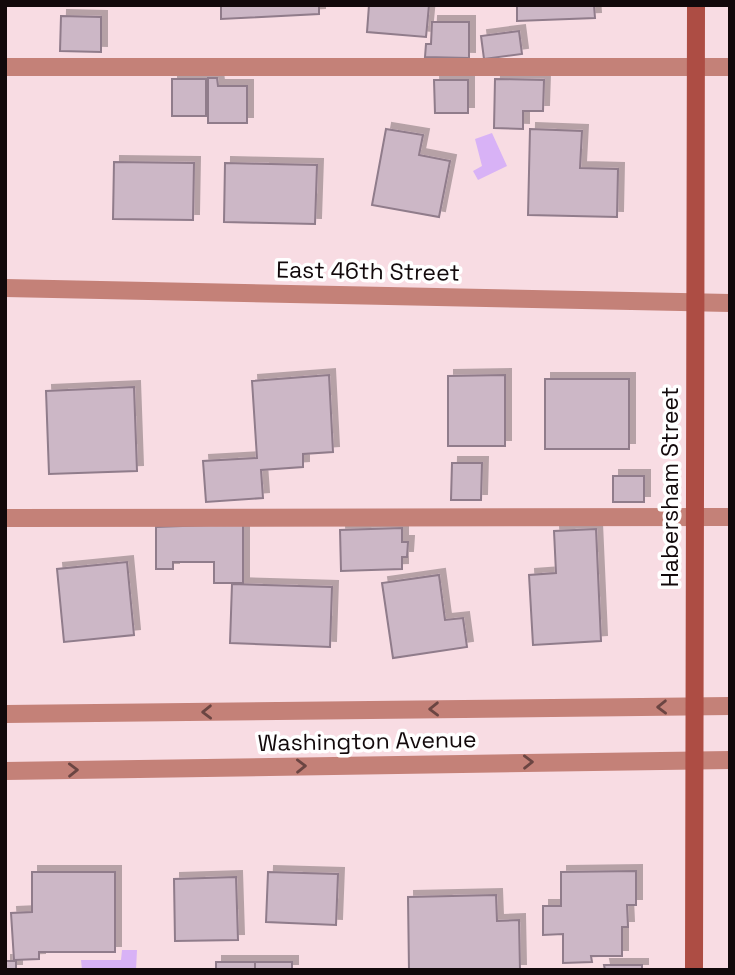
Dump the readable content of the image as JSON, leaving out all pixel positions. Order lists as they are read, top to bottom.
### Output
{
  "streets": {
    "street": ["East 46th Street", "Habersham Street", "Washington Avenue"]
  },
  "crossings": [
    ["East 46th Street", "Habersham Street"],
    ["Habersham Street", "Washington Avenue"]
  ]
}
